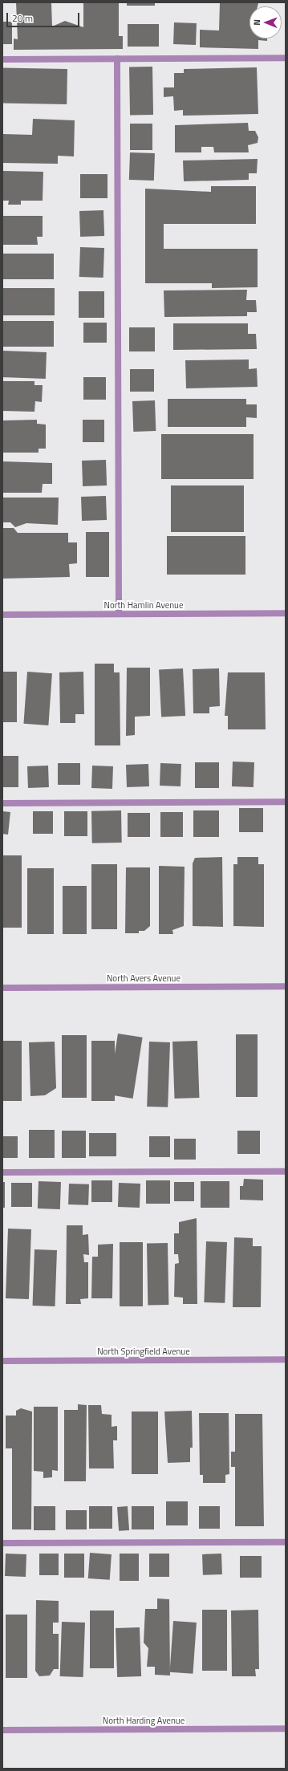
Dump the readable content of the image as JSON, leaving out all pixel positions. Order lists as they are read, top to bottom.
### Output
{
  "streets": {
    "street": [
      "North Hamlin Avenue",
      "North Avers Avenue",
      "North Springfield Avenue",
      "North Harding Avenue"
    ]
  },
  "scale_bar": "20 m",
  "north": "left"
}
